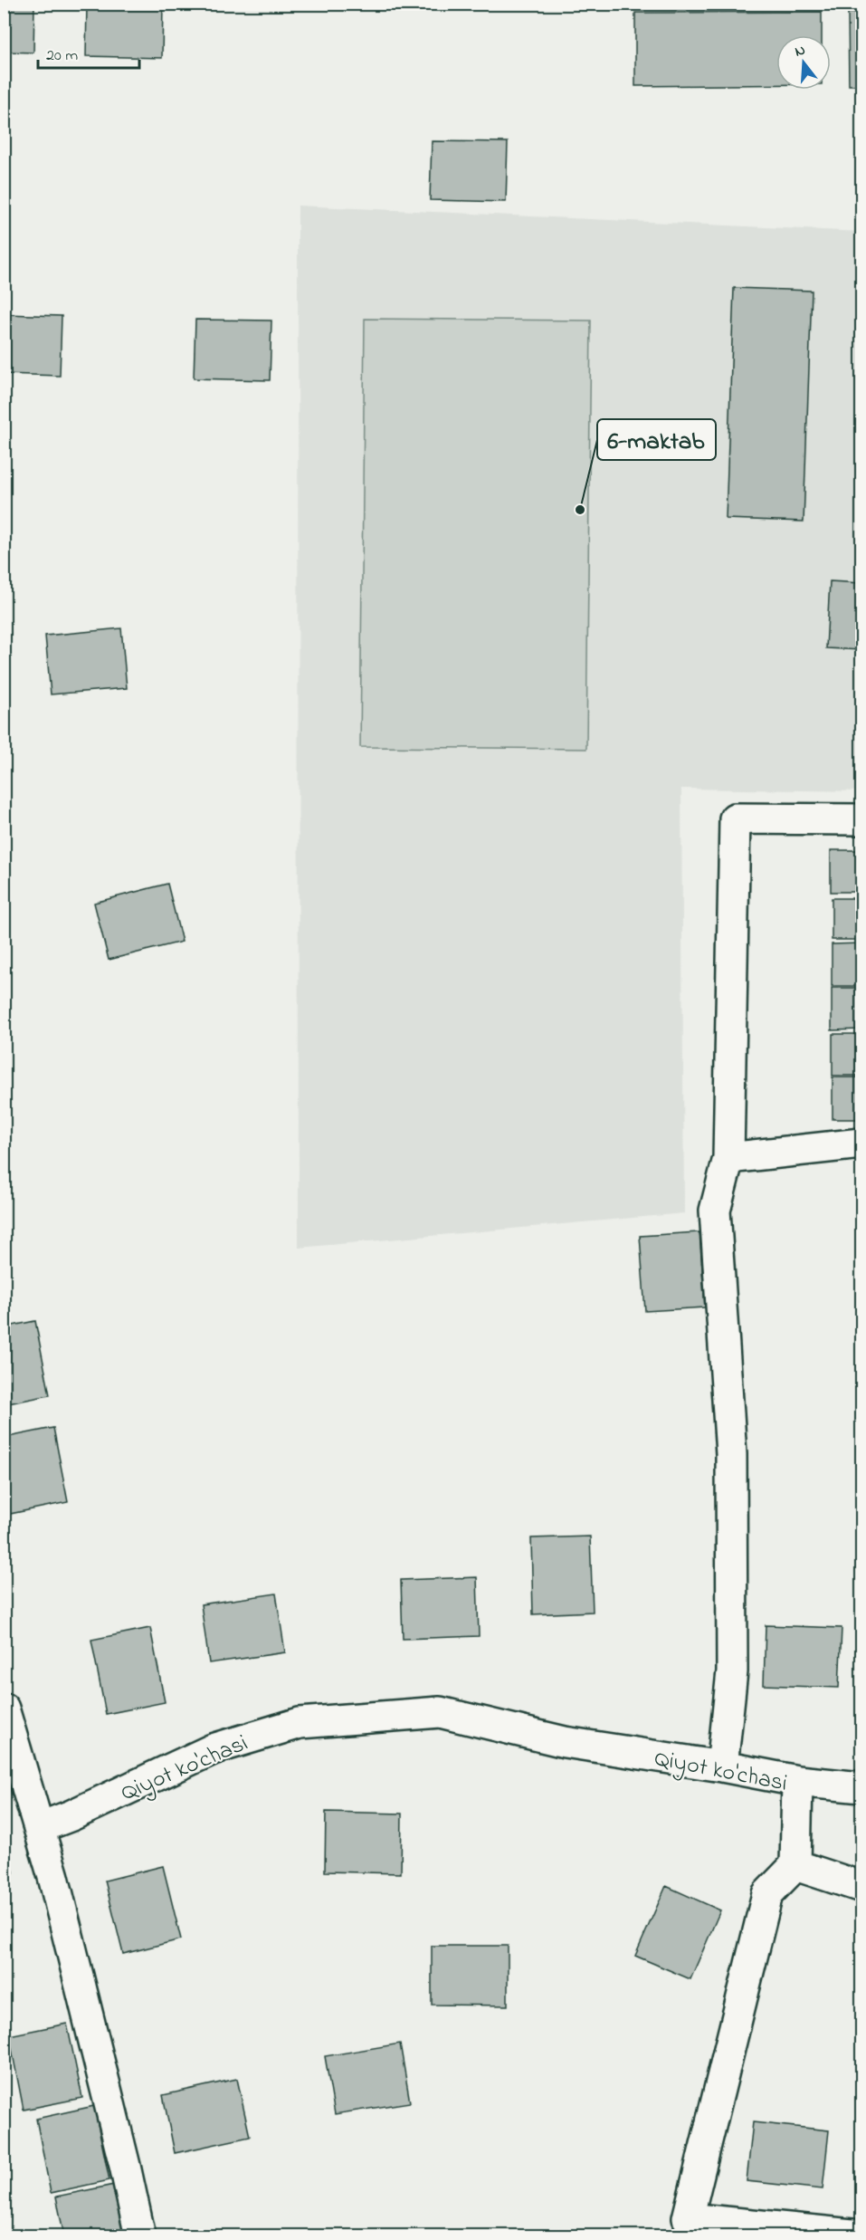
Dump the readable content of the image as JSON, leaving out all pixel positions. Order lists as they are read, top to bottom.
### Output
{
  "streets": {
    "street": ["Qiyot ko'chasi"]
  },
  "places": ["6-maktab"],
  "scale_bar": "20 m",
  "north": "top"
}
